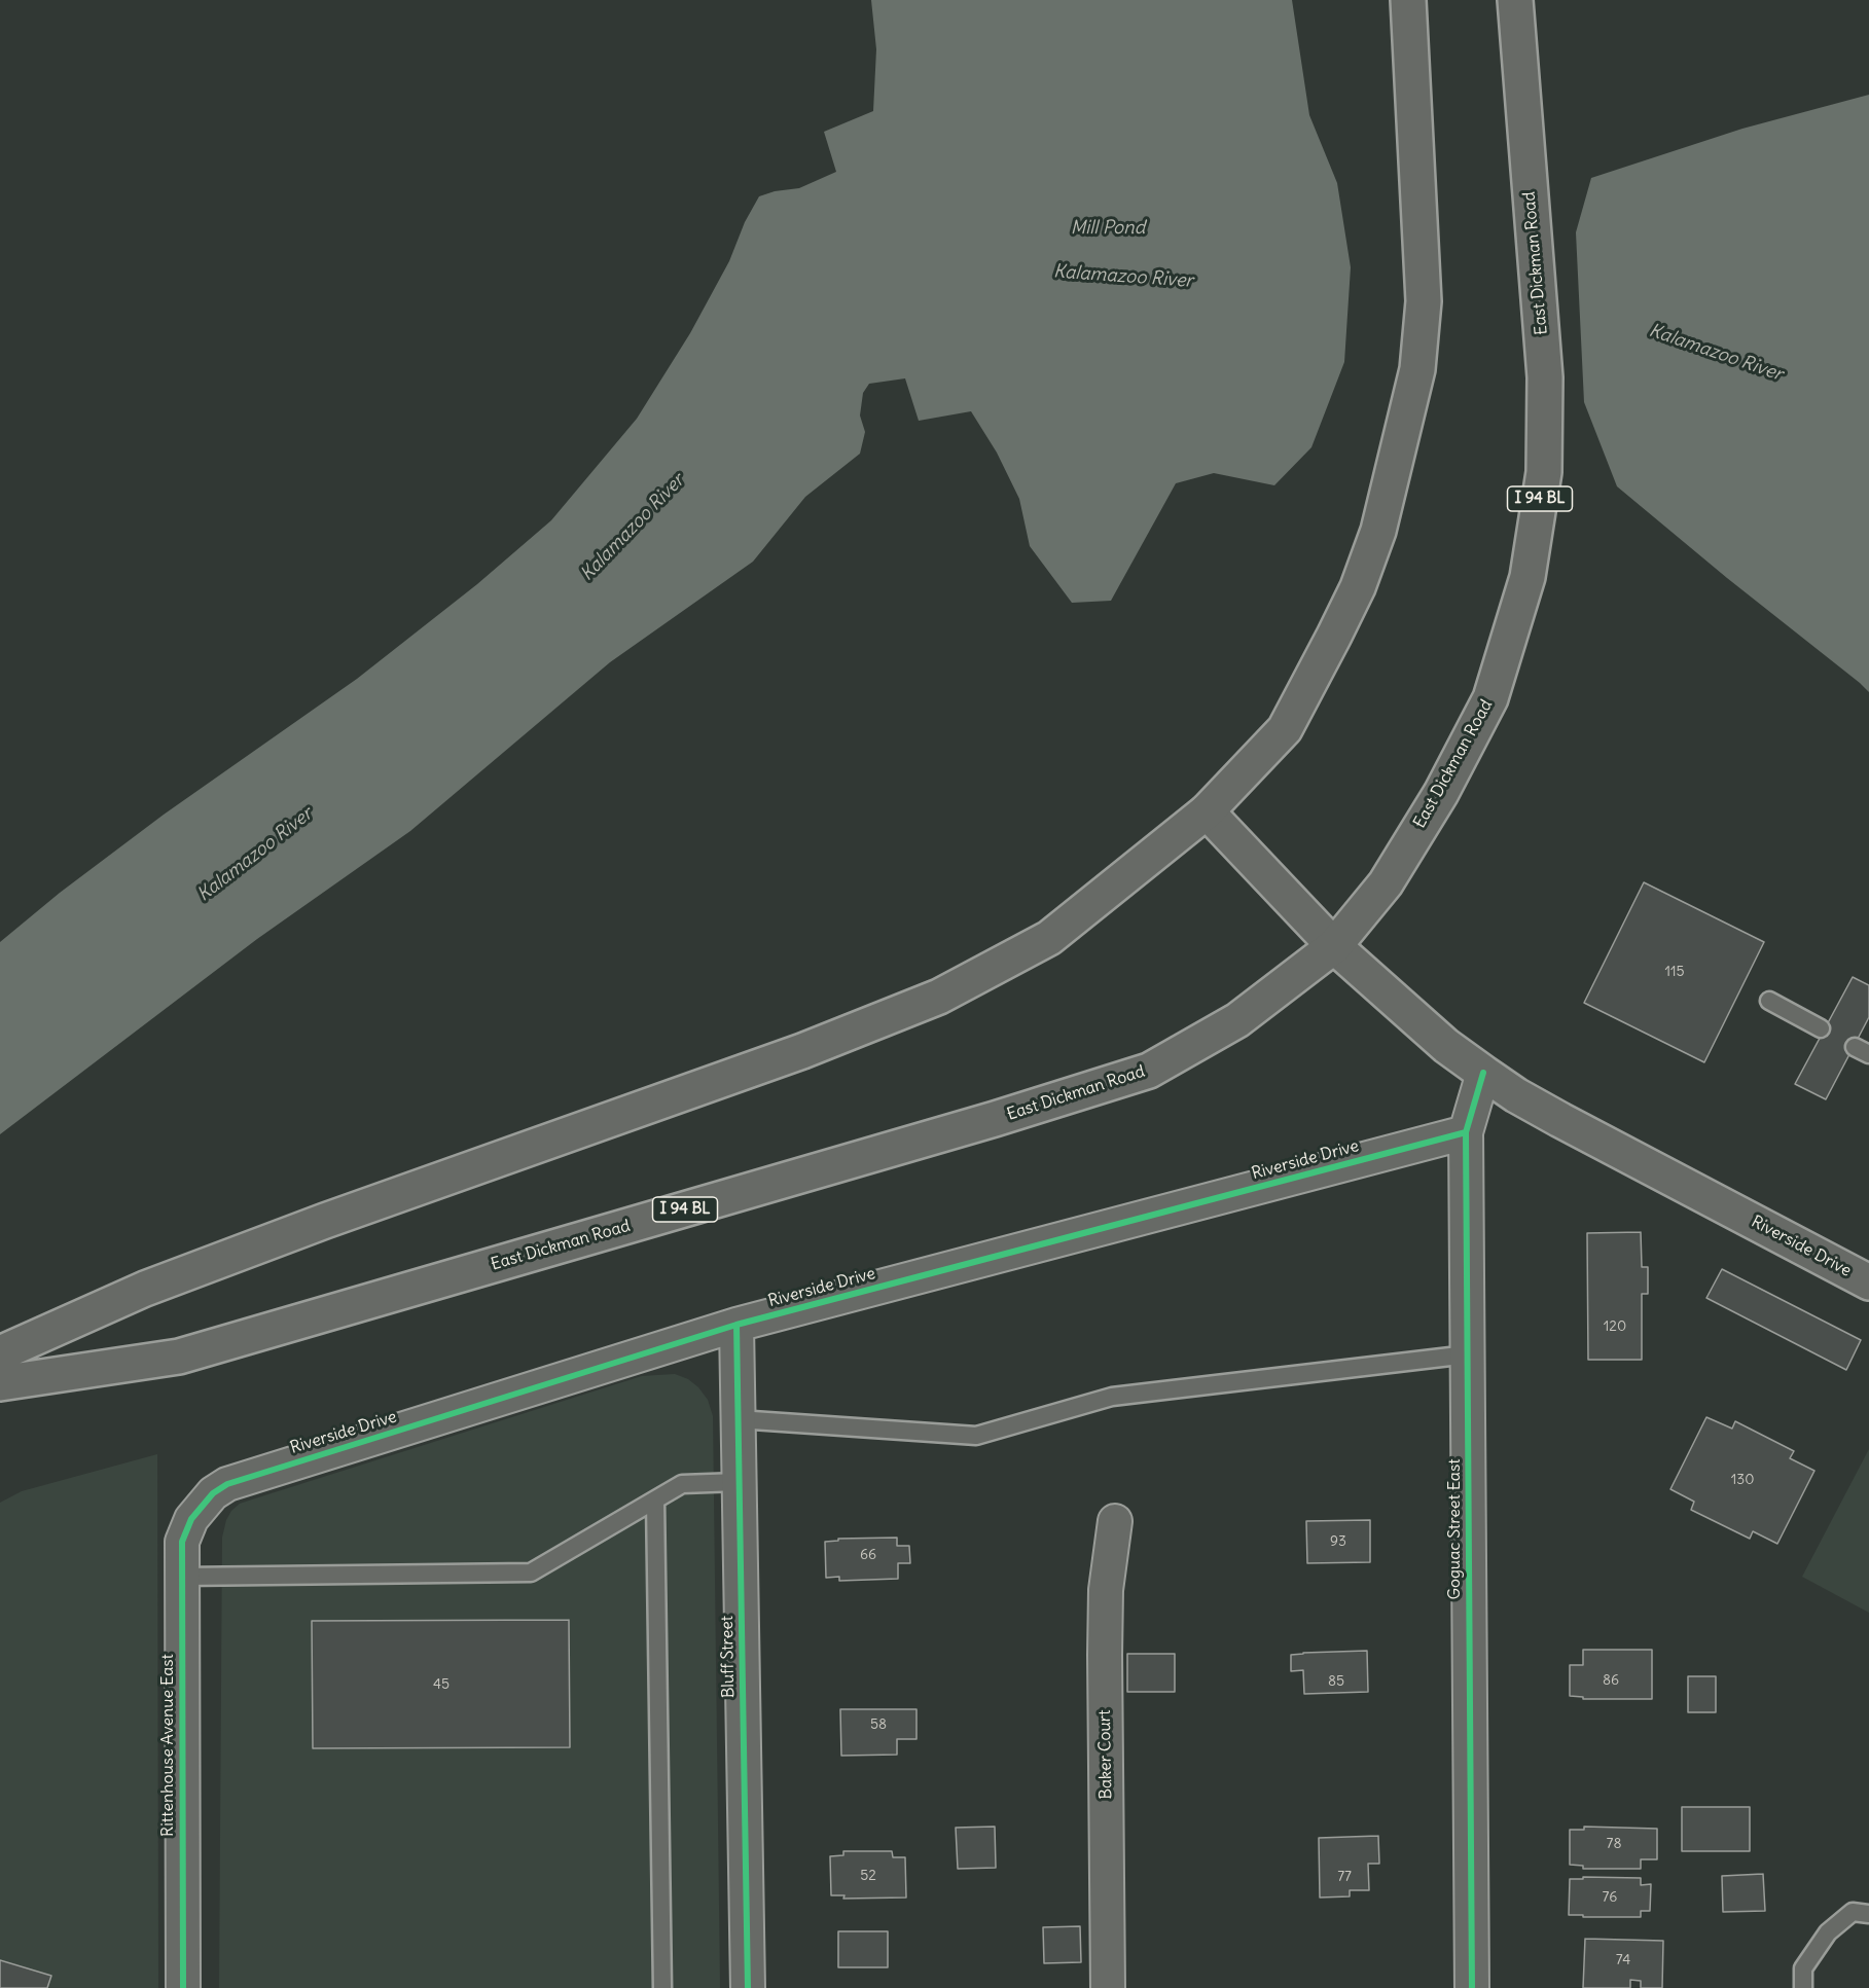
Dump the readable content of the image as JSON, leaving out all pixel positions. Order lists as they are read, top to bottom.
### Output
{
  "streets": {
    "main road": ["East Dickman Road", "I 94 BL", "Riverside Drive"],
    "street": [
      "Goguac Street East",
      "Bluff Street",
      "Rittenhouse Avenue East",
      "Baker Court"
    ]
  },
  "crossings": [
    ["East Dickman Road", "Riverside Drive"],
    ["Riverside Drive", "Goguac Street East"],
    ["Riverside Drive", "Bluff Street"],
    ["Riverside Drive", "Rittenhouse Avenue East"]
  ],
  "water": ["Mill Pond", "Kalamazoo River"],
  "house_numbers": [
    "115",
    "120",
    "130",
    "93",
    "66",
    "86",
    "85",
    "45",
    "58",
    "78",
    "52",
    "77",
    "76",
    "74"
  ]
}
